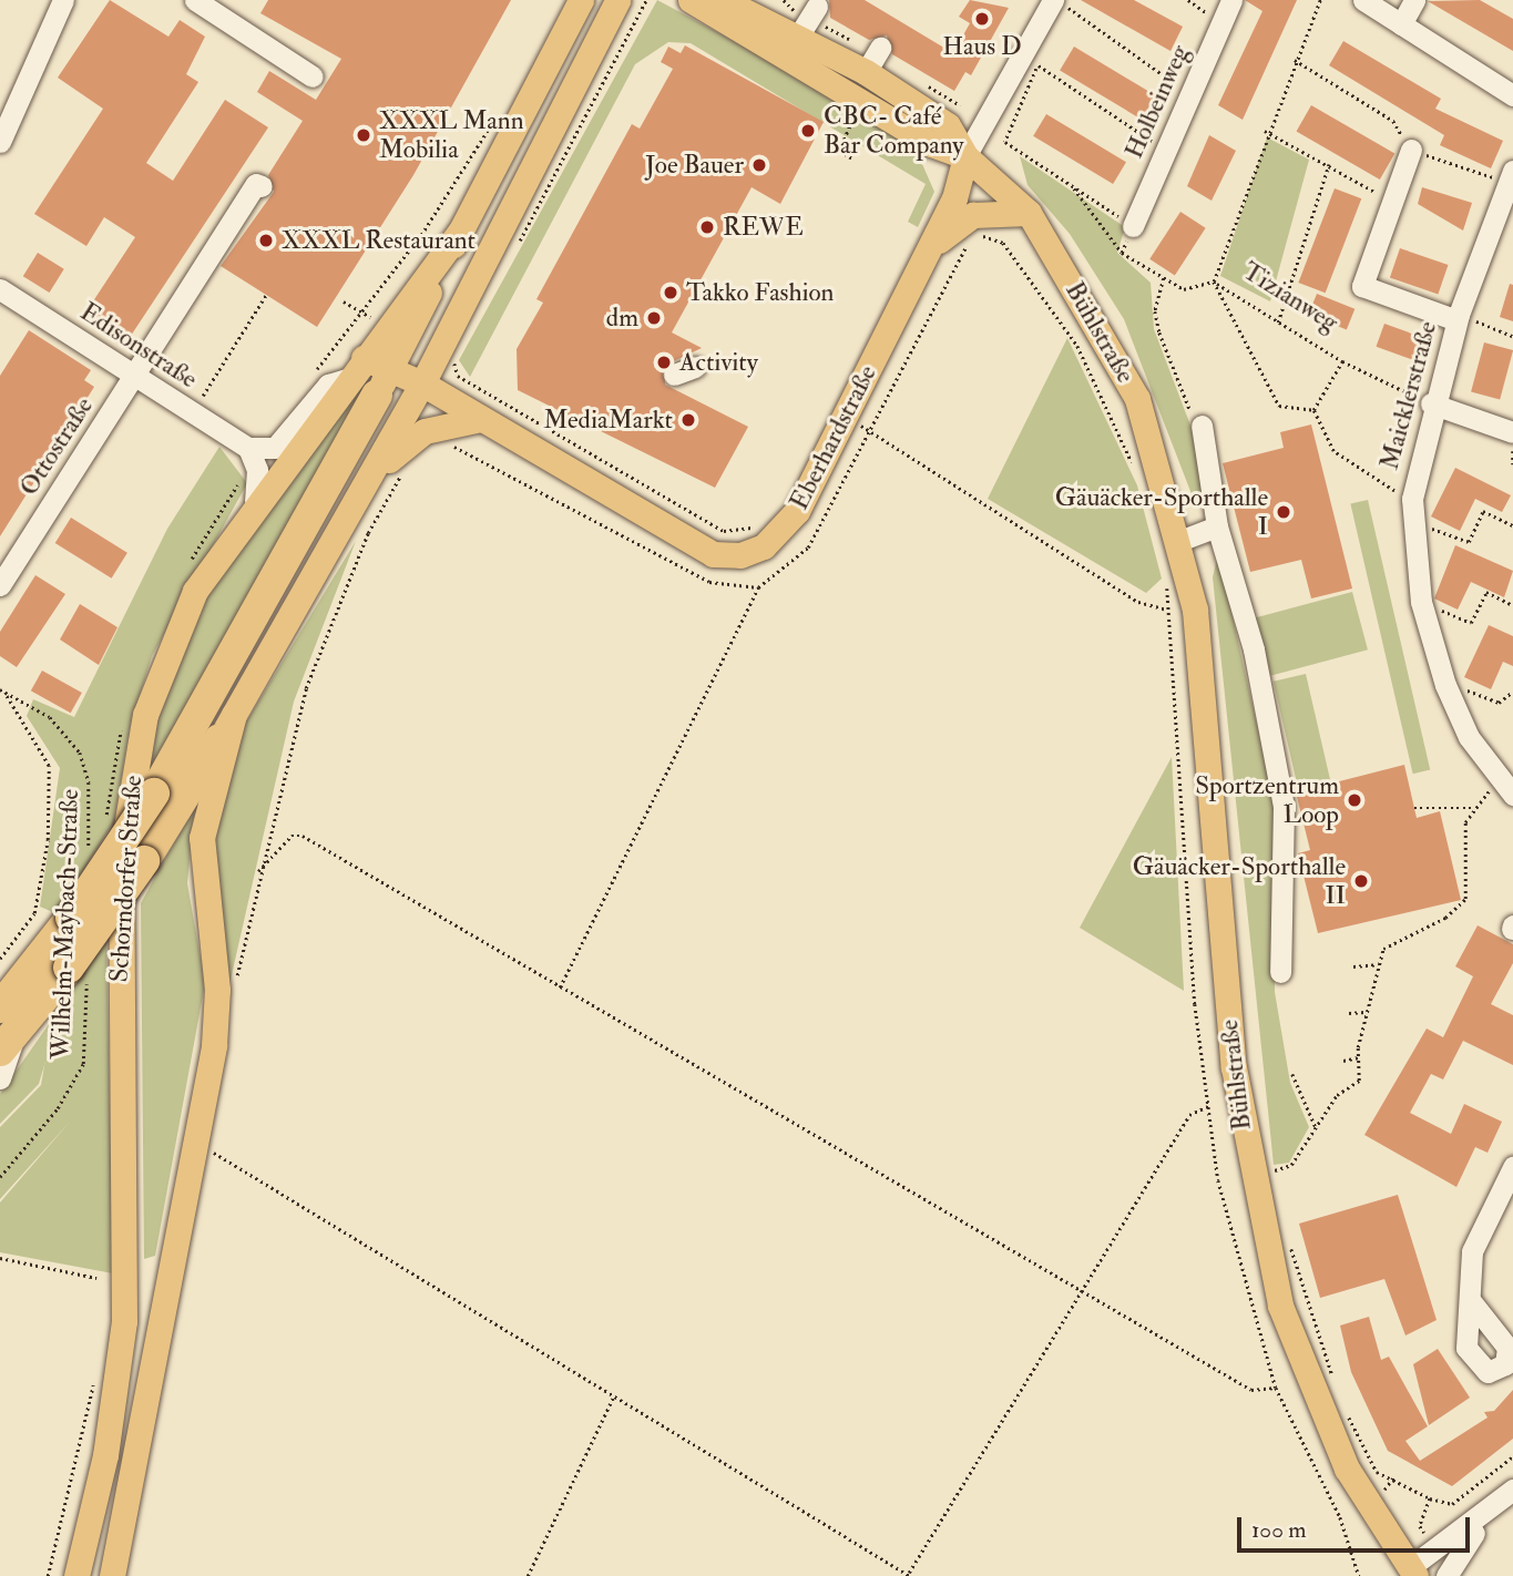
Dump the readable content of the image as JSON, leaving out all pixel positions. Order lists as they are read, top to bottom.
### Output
{
  "streets": {
    "main road": ["Bühlstraße", "Eberhardstraße", "Schorndorfer Straße"],
    "street": [
      "Holbeinweg",
      "Edisonstraße",
      "Maicklerstraße",
      "Ottostraße"
    ],
    "path": ["Tizianweg", "Wilhelm-Maybach-Straße"]
  },
  "crossings": [
    ["Holbeinweg", "Tizianweg"],
    ["Tizianweg", "Maicklerstraße"],
    ["Bühlstraße", "Eberhardstraße"],
    ["Edisonstraße", "Ottostraße"],
    ["Eberhardstraße", "Schorndorfer Straße"]
  ],
  "places": [
    "Haus D",
    "CBC- Café Bar Company",
    "XXXL Mann Mobilia",
    "Joe Bauer",
    "REWE",
    "XXXL Restaurant",
    "Takko Fashion",
    "dm",
    "Activity",
    "MediaMarkt",
    "Gäuäcker-Sporthalle I",
    "Sportzentrum Loop",
    "Gäuäcker-Sporthalle II"
  ],
  "scale_bar": "100 m"
}
